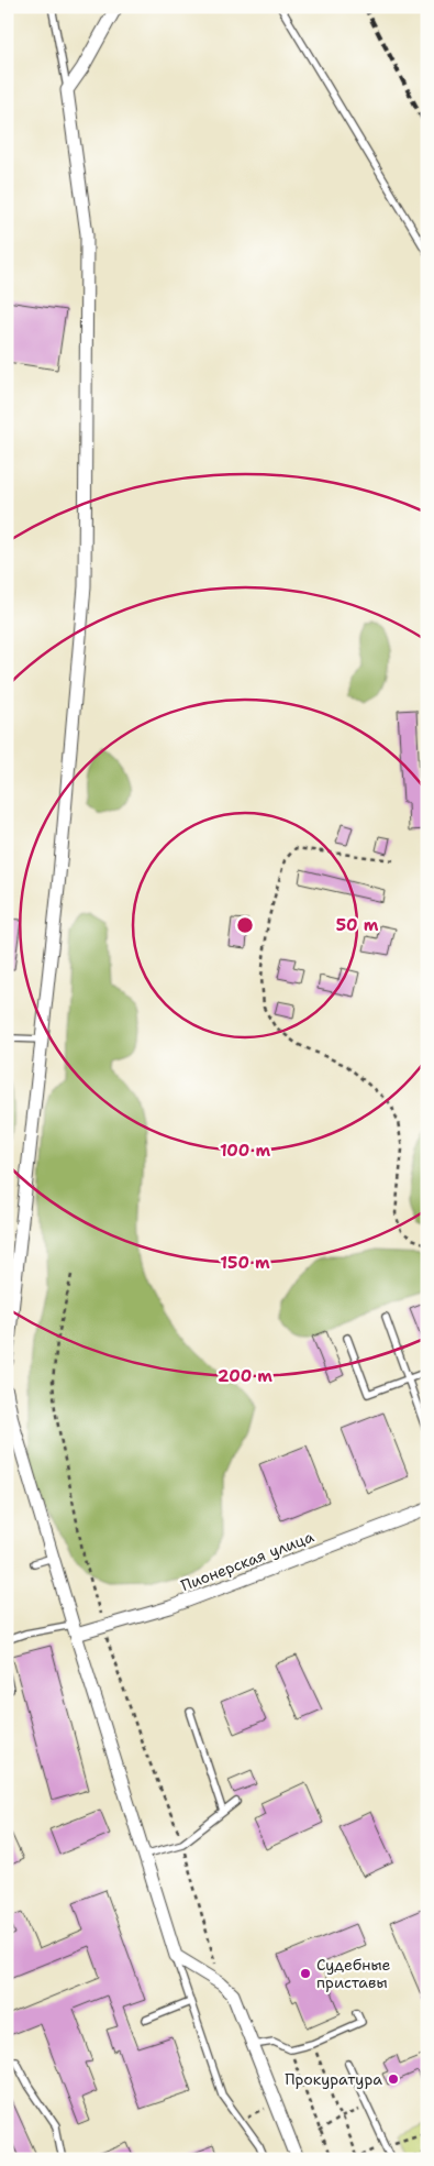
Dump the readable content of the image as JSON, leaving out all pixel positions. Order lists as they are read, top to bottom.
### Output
{
  "streets": {
    "street": ["Пионерская улица"]
  },
  "places": ["Судебные приставы", "Прокуратура"],
  "rings": [
    "50 m",
    "100 m",
    "150 m",
    "200 m"
  ]
}
